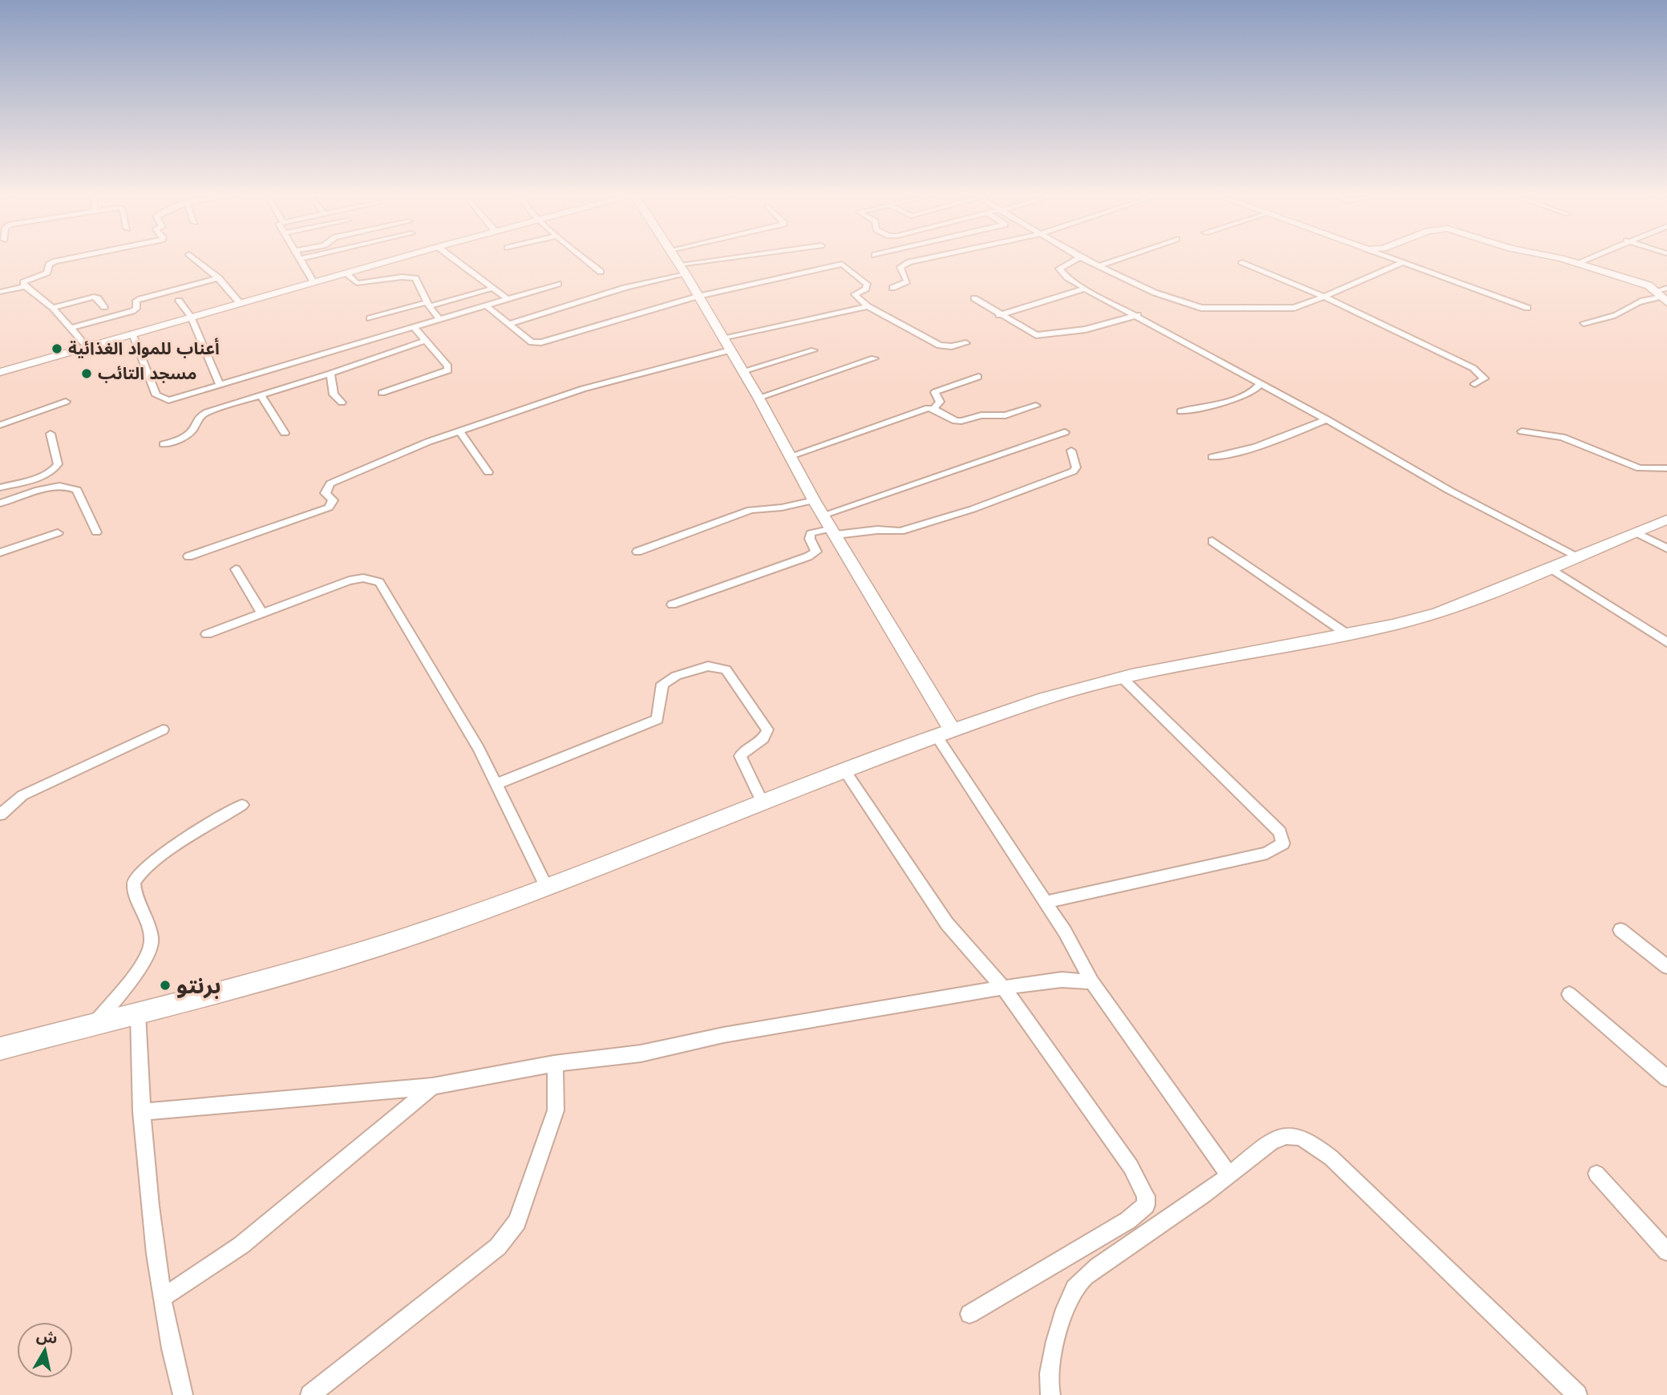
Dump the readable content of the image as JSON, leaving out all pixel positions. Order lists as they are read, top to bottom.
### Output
{
  "places": ["أعناب للمواد الغذائية", "مسجد التائب", "برنتو"],
  "north": "top"
}
